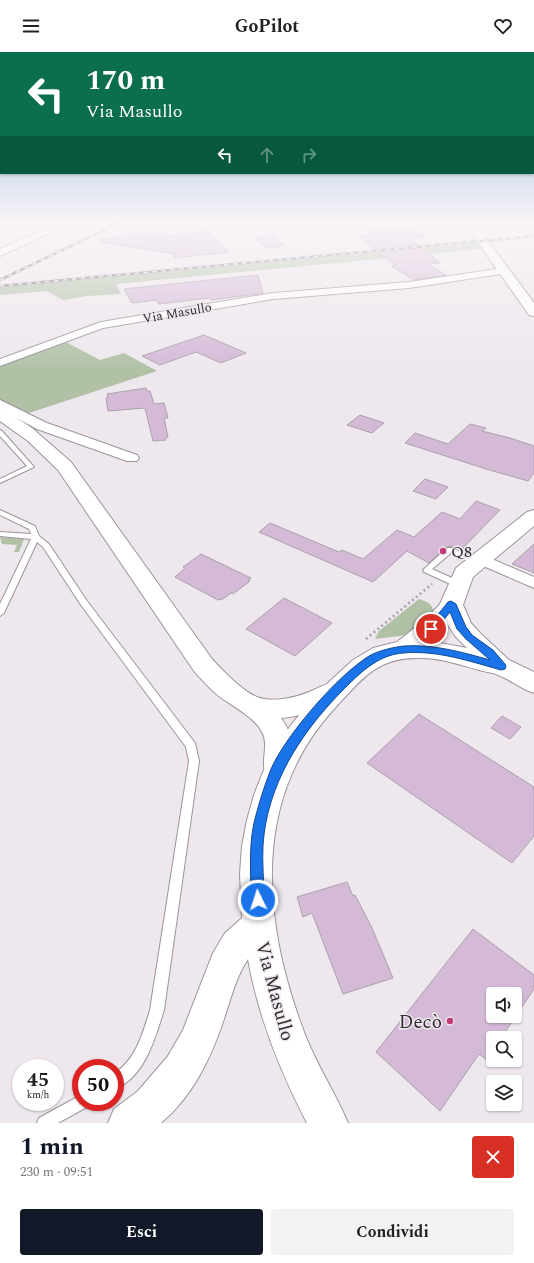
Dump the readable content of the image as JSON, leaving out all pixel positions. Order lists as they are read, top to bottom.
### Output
{
  "streets": {
    "main road": ["Via Masullo"]
  },
  "places": ["Q8", "Decò"],
  "page": {
    "header": "GoPilot",
    "turn": ["170 m", "Via Masullo"],
    "speed": "45 km/h",
    "limit": "50",
    "heading": ["1 min", "230 m · 09:51"],
    "buttons": ["Esci", "Condividi"]
  }
}
